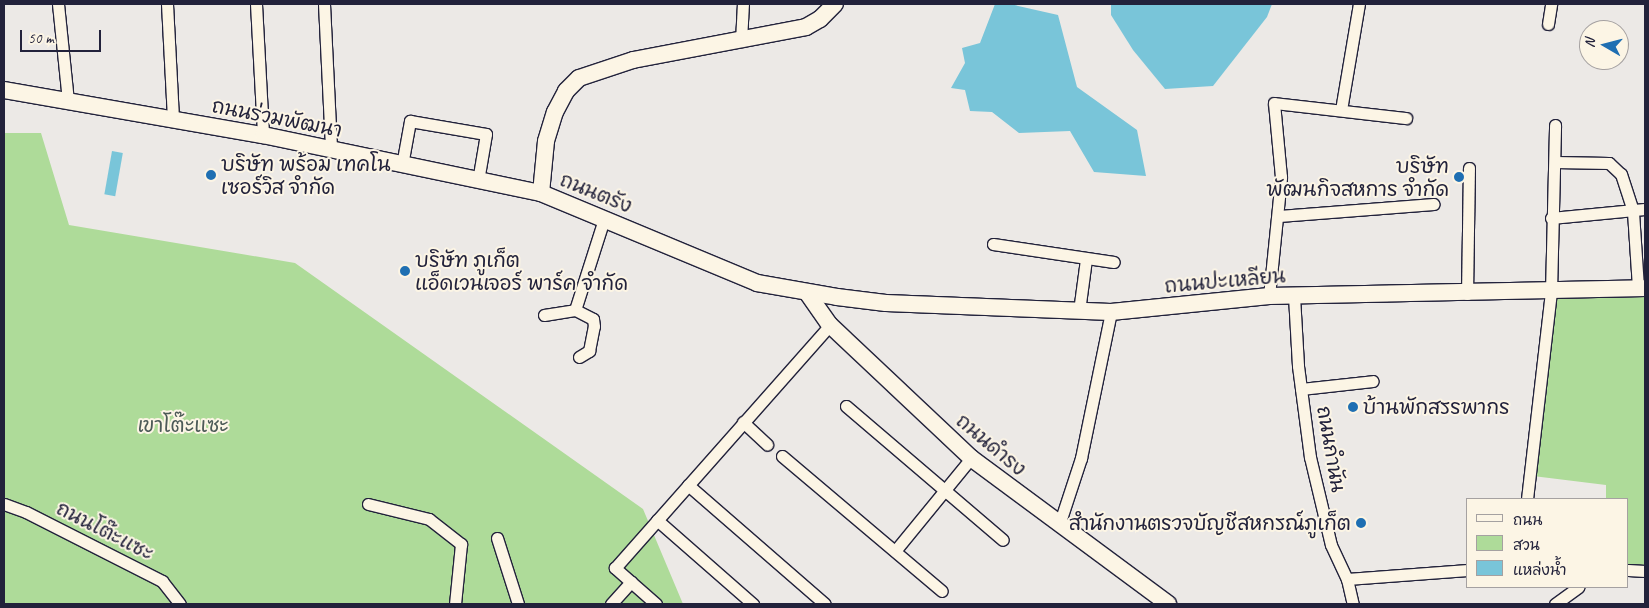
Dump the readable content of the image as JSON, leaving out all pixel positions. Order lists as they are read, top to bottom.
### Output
{
  "streets": {
    "street": [
      "ถนนร่วมพัฒนา",
      "ถนนตรัง",
      "ถนนปะเหลียน",
      "ถนนดำรง",
      "ถนนกำนัน",
      "ถนนโต๊ะแซะ"
    ]
  },
  "crossings": [
    ["ถนนร่วมพัฒนา", "ถนนตรัง"],
    ["ถนนตรัง", "ถนนปะเหลียน"],
    ["ถนนตรัง", "ถนนดำรง"],
    ["ถนนปะเหลียน", "ถนนดำรง"],
    ["ถนนปะเหลียน", "ถนนกำนัน"]
  ],
  "parks": ["เขาโต๊ะแซะ"],
  "places": [
    "บริษัท พร้อม เทคโน เซอร์วิส จำกัด",
    "บริษัท พัฒนกิจสหการ จำกัด",
    "บริษัท ภูเก็ต แอ็ดเวนเจอร์ พาร์ค จำกัด",
    "บ้านพักสรรพากร",
    "สำนักงานตรวจบัญชีสหกรณ์ภูเก็ต"
  ],
  "legend": ["ถนน", "สวน", "แหล่งน้ำ"],
  "scale_bar": "50 m",
  "north": "left"
}
